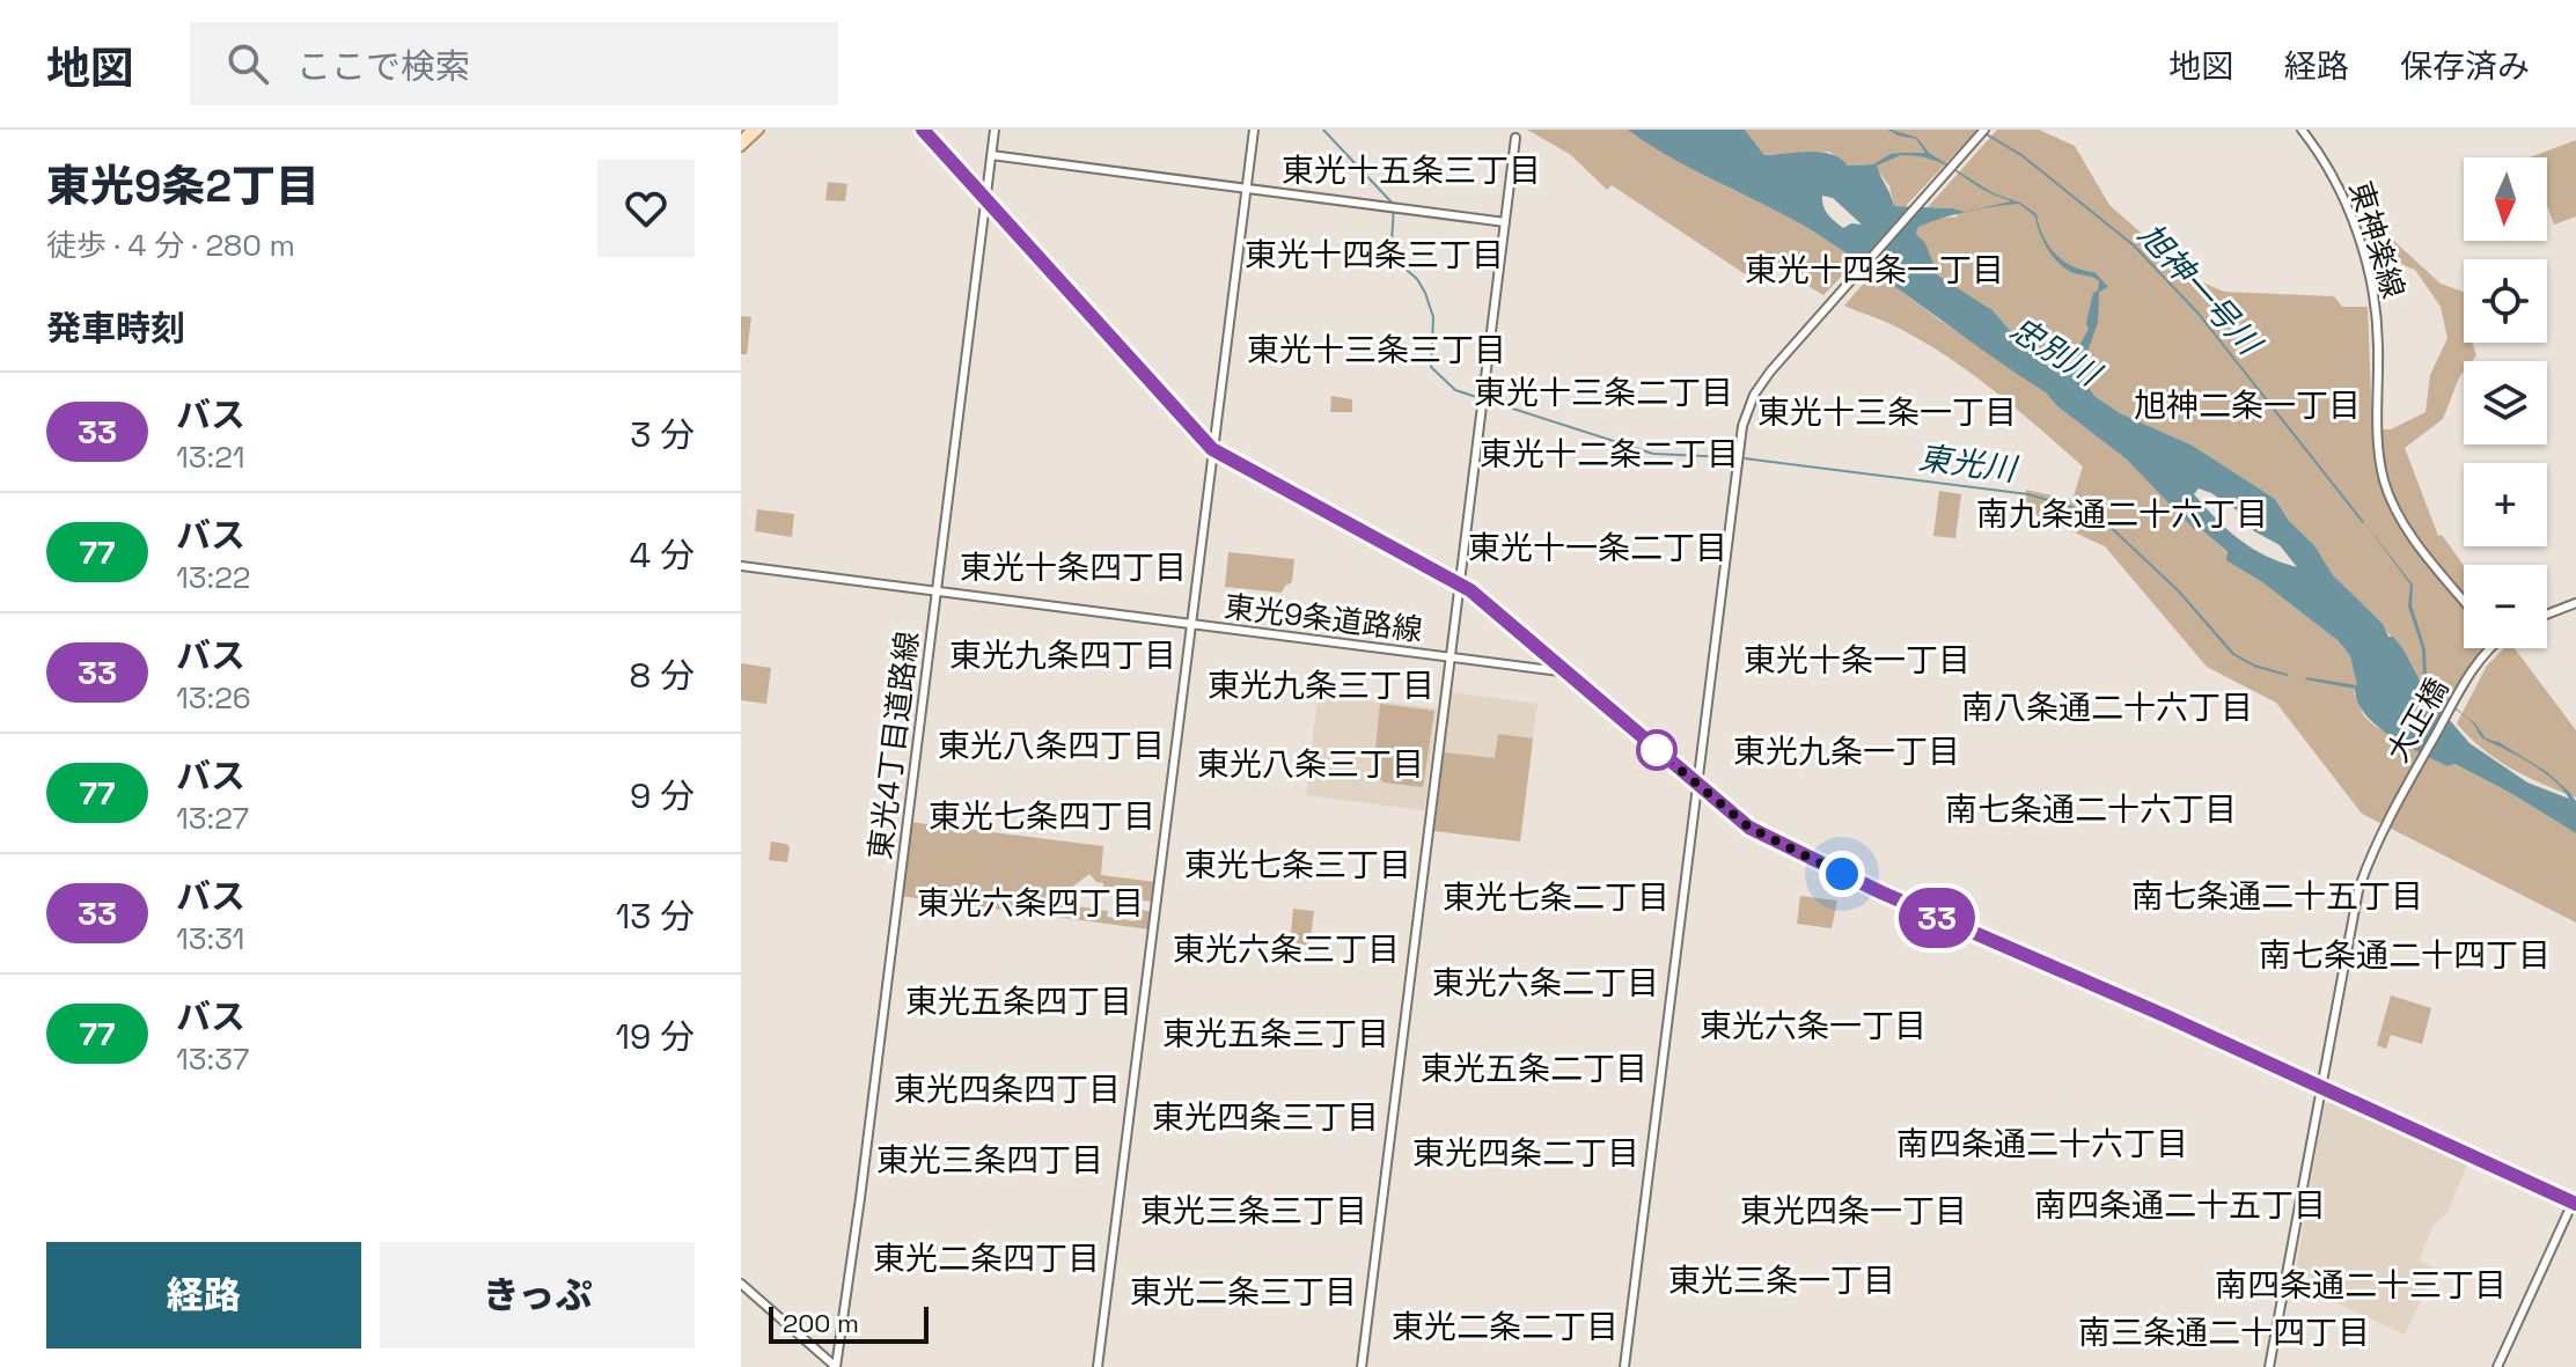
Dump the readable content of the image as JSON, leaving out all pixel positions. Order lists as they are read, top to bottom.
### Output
{
  "streets": {
    "street": [
      "東神楽線",
      "東光9条道路線",
      "大正橋",
      "東光4丁目道路線"
    ]
  },
  "crossings": [
    ["東光9条道路線", "東光4丁目道路線"]
  ],
  "districts": [
    "東光十五条三丁目",
    "東光十四条三丁目",
    "東光十四条一丁目",
    "東光十三条三丁目",
    "東光十三条二丁目",
    "旭神二条一丁目",
    "東光十三条一丁目",
    "東光十二条二丁目",
    "南九条通二十六丁目",
    "東光十一条二丁目",
    "東光十条四丁目",
    "東光九条四丁目",
    "東光十条一丁目",
    "東光九条三丁目",
    "南八条通二十六丁目",
    "東光八条四丁目",
    "東光九条一丁目",
    "東光八条三丁目",
    "南七条通二十六丁目",
    "東光七条四丁目",
    "東光七条三丁目",
    "南七条通二十五丁目",
    "東光七条二丁目",
    "東光六条四丁目",
    "東光六条三丁目",
    "南七条通二十四丁目",
    "東光六条二丁目",
    "東光五条四丁目",
    "東光六条一丁目",
    "東光五条三丁目",
    "東光五条二丁目",
    "東光四条四丁目",
    "東光四条三丁目",
    "南四条通二十六丁目",
    "東光四条二丁目",
    "東光三条四丁目",
    "南四条通二十五丁目",
    "東光三条三丁目",
    "東光四条一丁目",
    "東光二条四丁目",
    "東光三条一丁目",
    "南四条通二十三丁目",
    "東光二条三丁目",
    "東光二条二丁目",
    "南三条通二十四丁目"
  ],
  "water": ["旭神一号川", "忠別川", "東光川"],
  "lines": ["bus line 33"],
  "scale_bar": "200 m",
  "north": "bottom",
  "page": {
    "header": "地図",
    "search": "ここで検索",
    "nav": ["地図", "経路", "保存済み"],
    "heading": [
      ["東光9条2丁目", "徒歩 · 4 分 · 280 m"],
      "発車時刻"
    ],
    "on_map": "33",
    "map_buttons": ["+", "−"],
    "list": [
      {
        "mark": "33",
        "name": "バス",
        "note": "13:21",
        "value": "3 分"
      },
      {
        "mark": "77",
        "name": "バス",
        "note": "13:22",
        "value": "4 分"
      },
      {
        "mark": "33",
        "name": "バス",
        "note": "13:26",
        "value": "8 分"
      },
      {
        "mark": "77",
        "name": "バス",
        "note": "13:27",
        "value": "9 分"
      },
      {
        "mark": "33",
        "name": "バス",
        "note": "13:31",
        "value": "13 分"
      },
      {
        "mark": "77",
        "name": "バス",
        "note": "13:37",
        "value": "19 分"
      }
    ],
    "buttons": ["経路", "きっぷ"],
    "scale": "200 m"
  }
}
